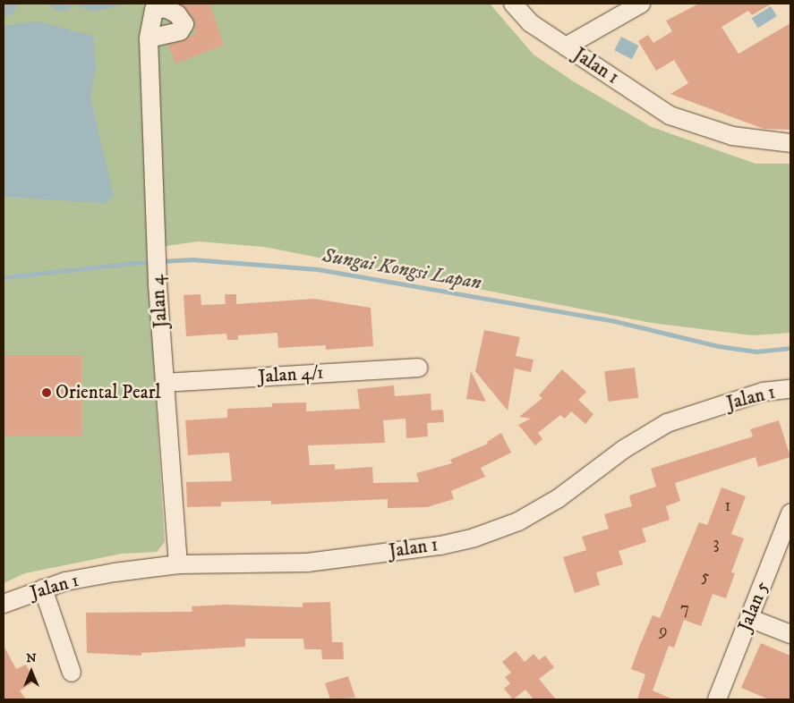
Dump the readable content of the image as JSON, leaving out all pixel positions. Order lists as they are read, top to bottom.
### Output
{
  "streets": {
    "street": [
      "Jalan 1",
      "Jalan 4",
      "Jalan 4/1",
      "Jalan 5"
    ]
  },
  "crossings": [
    ["Jalan 1", "Jalan 4"],
    ["Jalan 4", "Jalan 4/1"]
  ],
  "water": ["Sungai Kongsi Lapan"],
  "places": ["Oriental Pearl"],
  "house_numbers": [
    "1",
    "3",
    "5",
    "7",
    "9"
  ],
  "north": "top"
}
